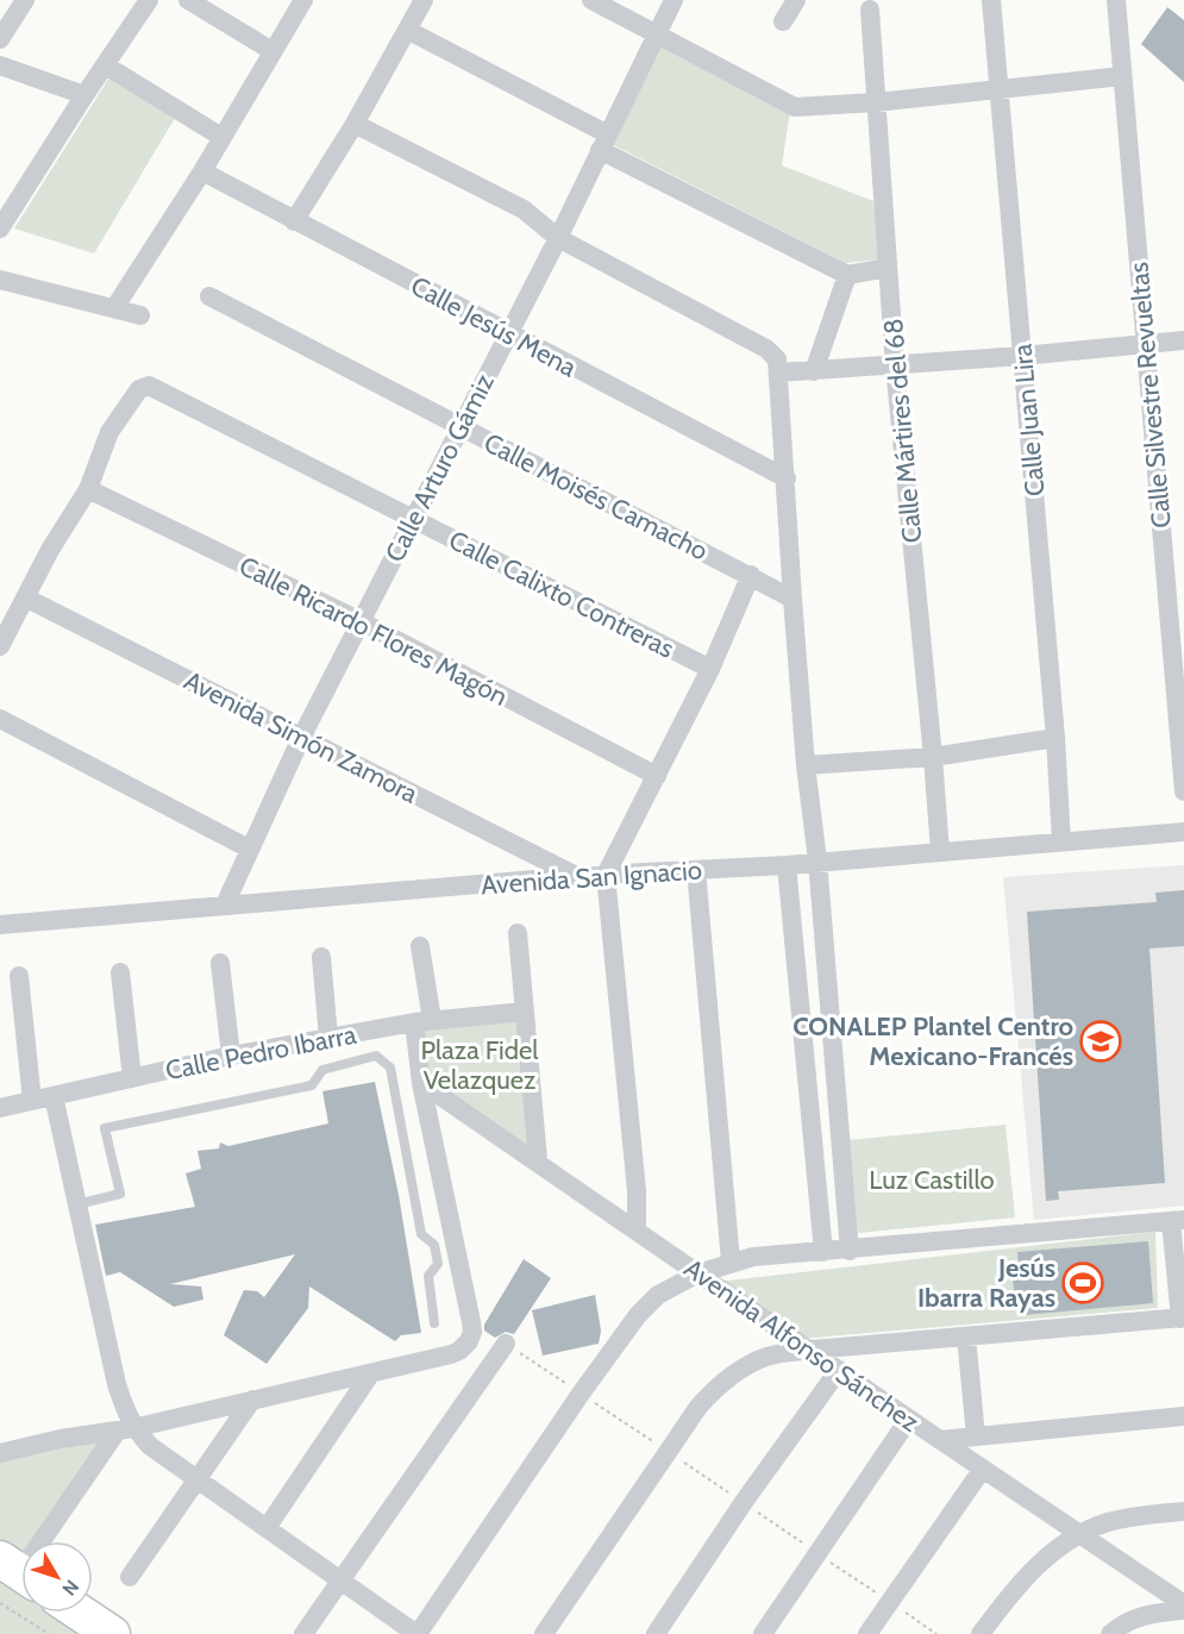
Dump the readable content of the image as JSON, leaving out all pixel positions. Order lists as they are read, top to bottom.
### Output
{
  "streets": {
    "street": [
      "Calle Jesús Mena",
      "Calle Silvestre Revueltas",
      "Calle Juan Lira",
      "Calle Mártires del 68",
      "Calle Arturo Gámiz",
      "Calle Moisés Camacho",
      "Calle Calixto Contreras",
      "Calle Ricardo Flores Magón",
      "Avenida Simón Zamora",
      "Avenida San Ignacio",
      "Calle Pedro Ibarra",
      "Avenida Alfonso Sánchez"
    ]
  },
  "crossings": [
    ["Calle Jesús Mena", "Calle Arturo Gámiz"],
    ["Calle Juan Lira", "Avenida San Ignacio"],
    ["Calle Mártires del 68", "Avenida San Ignacio"],
    ["Calle Arturo Gámiz", "Calle Moisés Camacho"],
    ["Calle Arturo Gámiz", "Calle Calixto Contreras"],
    ["Calle Arturo Gámiz", "Calle Ricardo Flores Magón"],
    ["Calle Arturo Gámiz", "Avenida Simón Zamora"],
    ["Calle Arturo Gámiz", "Avenida San Ignacio"],
    ["Calle Calixto Contreras", "Calle Ricardo Flores Magón"],
    ["Avenida Simón Zamora", "Avenida San Ignacio"]
  ],
  "parks": ["Plaza Fidel Velazquez", "Luz Castillo"],
  "places": {
    "school or university": ["CONALEP Plantel Centro Mexicano-Francés"],
    "sports": ["Jesús Ibarra Rayas"]
  },
  "north": "bottom right"
}
